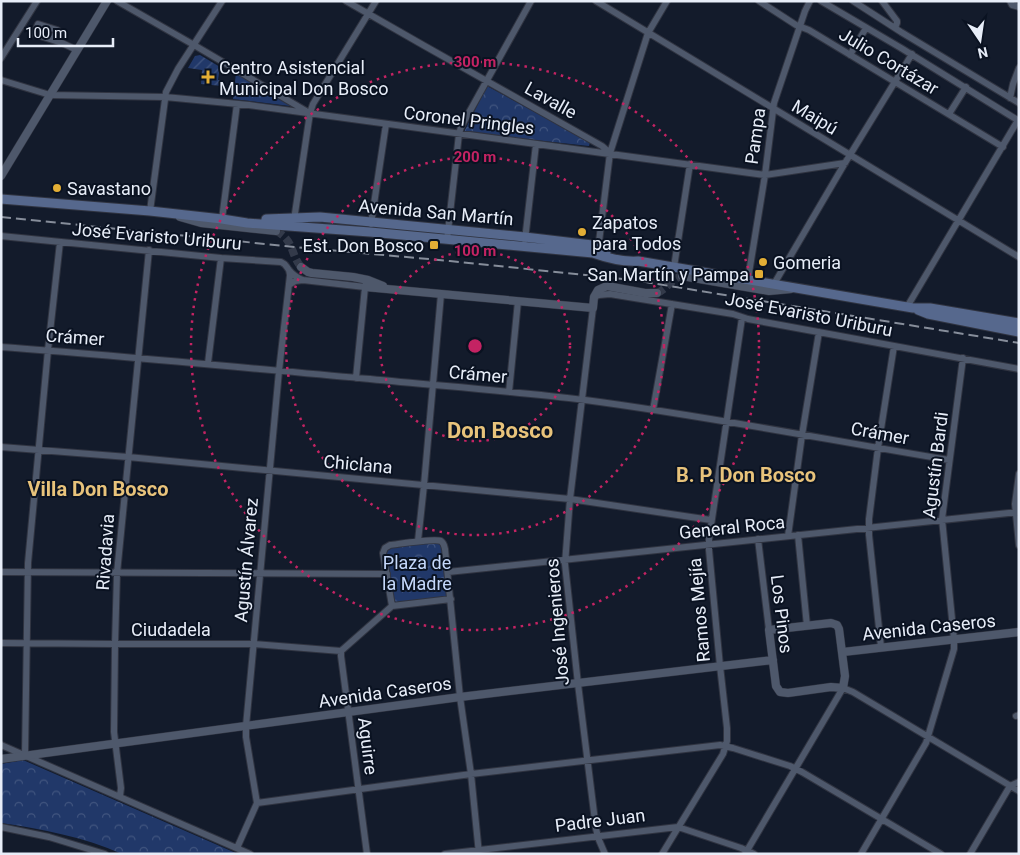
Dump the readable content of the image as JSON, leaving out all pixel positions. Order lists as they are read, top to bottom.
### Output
{
  "streets": {
    "main road": ["Avenida San Martín"],
    "street": [
      "Julio Cortázar",
      "Lavalle",
      "Maipú",
      "Coronel Pringles",
      "Pampa",
      "José Evaristo Uriburu",
      "Crámer",
      "Chiclana",
      "Agustín Bardi",
      "General Roca",
      "Rivadavia",
      "Agustín Álvarez",
      "Ramos Mejía",
      "Los Pinos",
      "José Ingenieros",
      "Avenida Caseros",
      "Ciudadela",
      "Aguirre",
      "Padre Juan"
    ]
  },
  "crossings": [
    ["Julio Cortázar", "Pampa"],
    ["Lavalle", "Coronel Pringles"],
    ["Maipú", "Pampa"],
    ["Coronel Pringles", "Pampa"],
    ["Pampa", "Avenida San Martín"],
    ["José Evaristo Uriburu", "Agustín Bardi"],
    ["José Evaristo Uriburu", "Rivadavia"],
    ["José Evaristo Uriburu", "Agustín Álvarez"],
    ["José Evaristo Uriburu", "Ramos Mejía"],
    ["José Evaristo Uriburu", "José Ingenieros"],
    ["Crámer", "Agustín Bardi"],
    ["Crámer", "Rivadavia"],
    ["Crámer", "Agustín Álvarez"],
    ["Crámer", "Ramos Mejía"],
    ["Crámer", "José Ingenieros"],
    ["Chiclana", "Rivadavia"],
    ["Chiclana", "Agustín Álvarez"],
    ["Chiclana", "Ramos Mejía"],
    ["Chiclana", "José Ingenieros"],
    ["Agustín Bardi", "General Roca"],
    ["Agustín Bardi", "Avenida Caseros"],
    ["General Roca", "Ramos Mejía"],
    ["General Roca", "Los Pinos"],
    ["General Roca", "José Ingenieros"],
    ["Rivadavia", "Avenida Caseros"],
    ["Rivadavia", "Ciudadela"],
    ["Agustín Álvarez", "Avenida Caseros"],
    ["Agustín Álvarez", "Ciudadela"],
    ["Ramos Mejía", "Avenida Caseros"],
    ["Ramos Mejía", "Padre Juan"],
    ["Los Pinos", "Avenida Caseros"],
    ["José Ingenieros", "Avenida Caseros"],
    ["José Ingenieros", "Padre Juan"],
    ["Avenida Caseros", "Aguirre"],
    ["Ciudadela", "Aguirre"]
  ],
  "districts": ["Don Bosco", "B. P. Don Bosco", "Villa Don Bosco"],
  "parks": ["Plaza de la Madre"],
  "places": {
    "health": ["Centro Asistencial Municipal Don Bosco"],
    "other": ["Savastano", "Zapatos para Todos", "Gomeria"],
    "transit": ["Est. Don Bosco", "San Martín y Pampa"]
  },
  "scale_bar": "100 m",
  "north": "bottom",
  "rings": ["300 m", "200 m", "100 m"]
}
